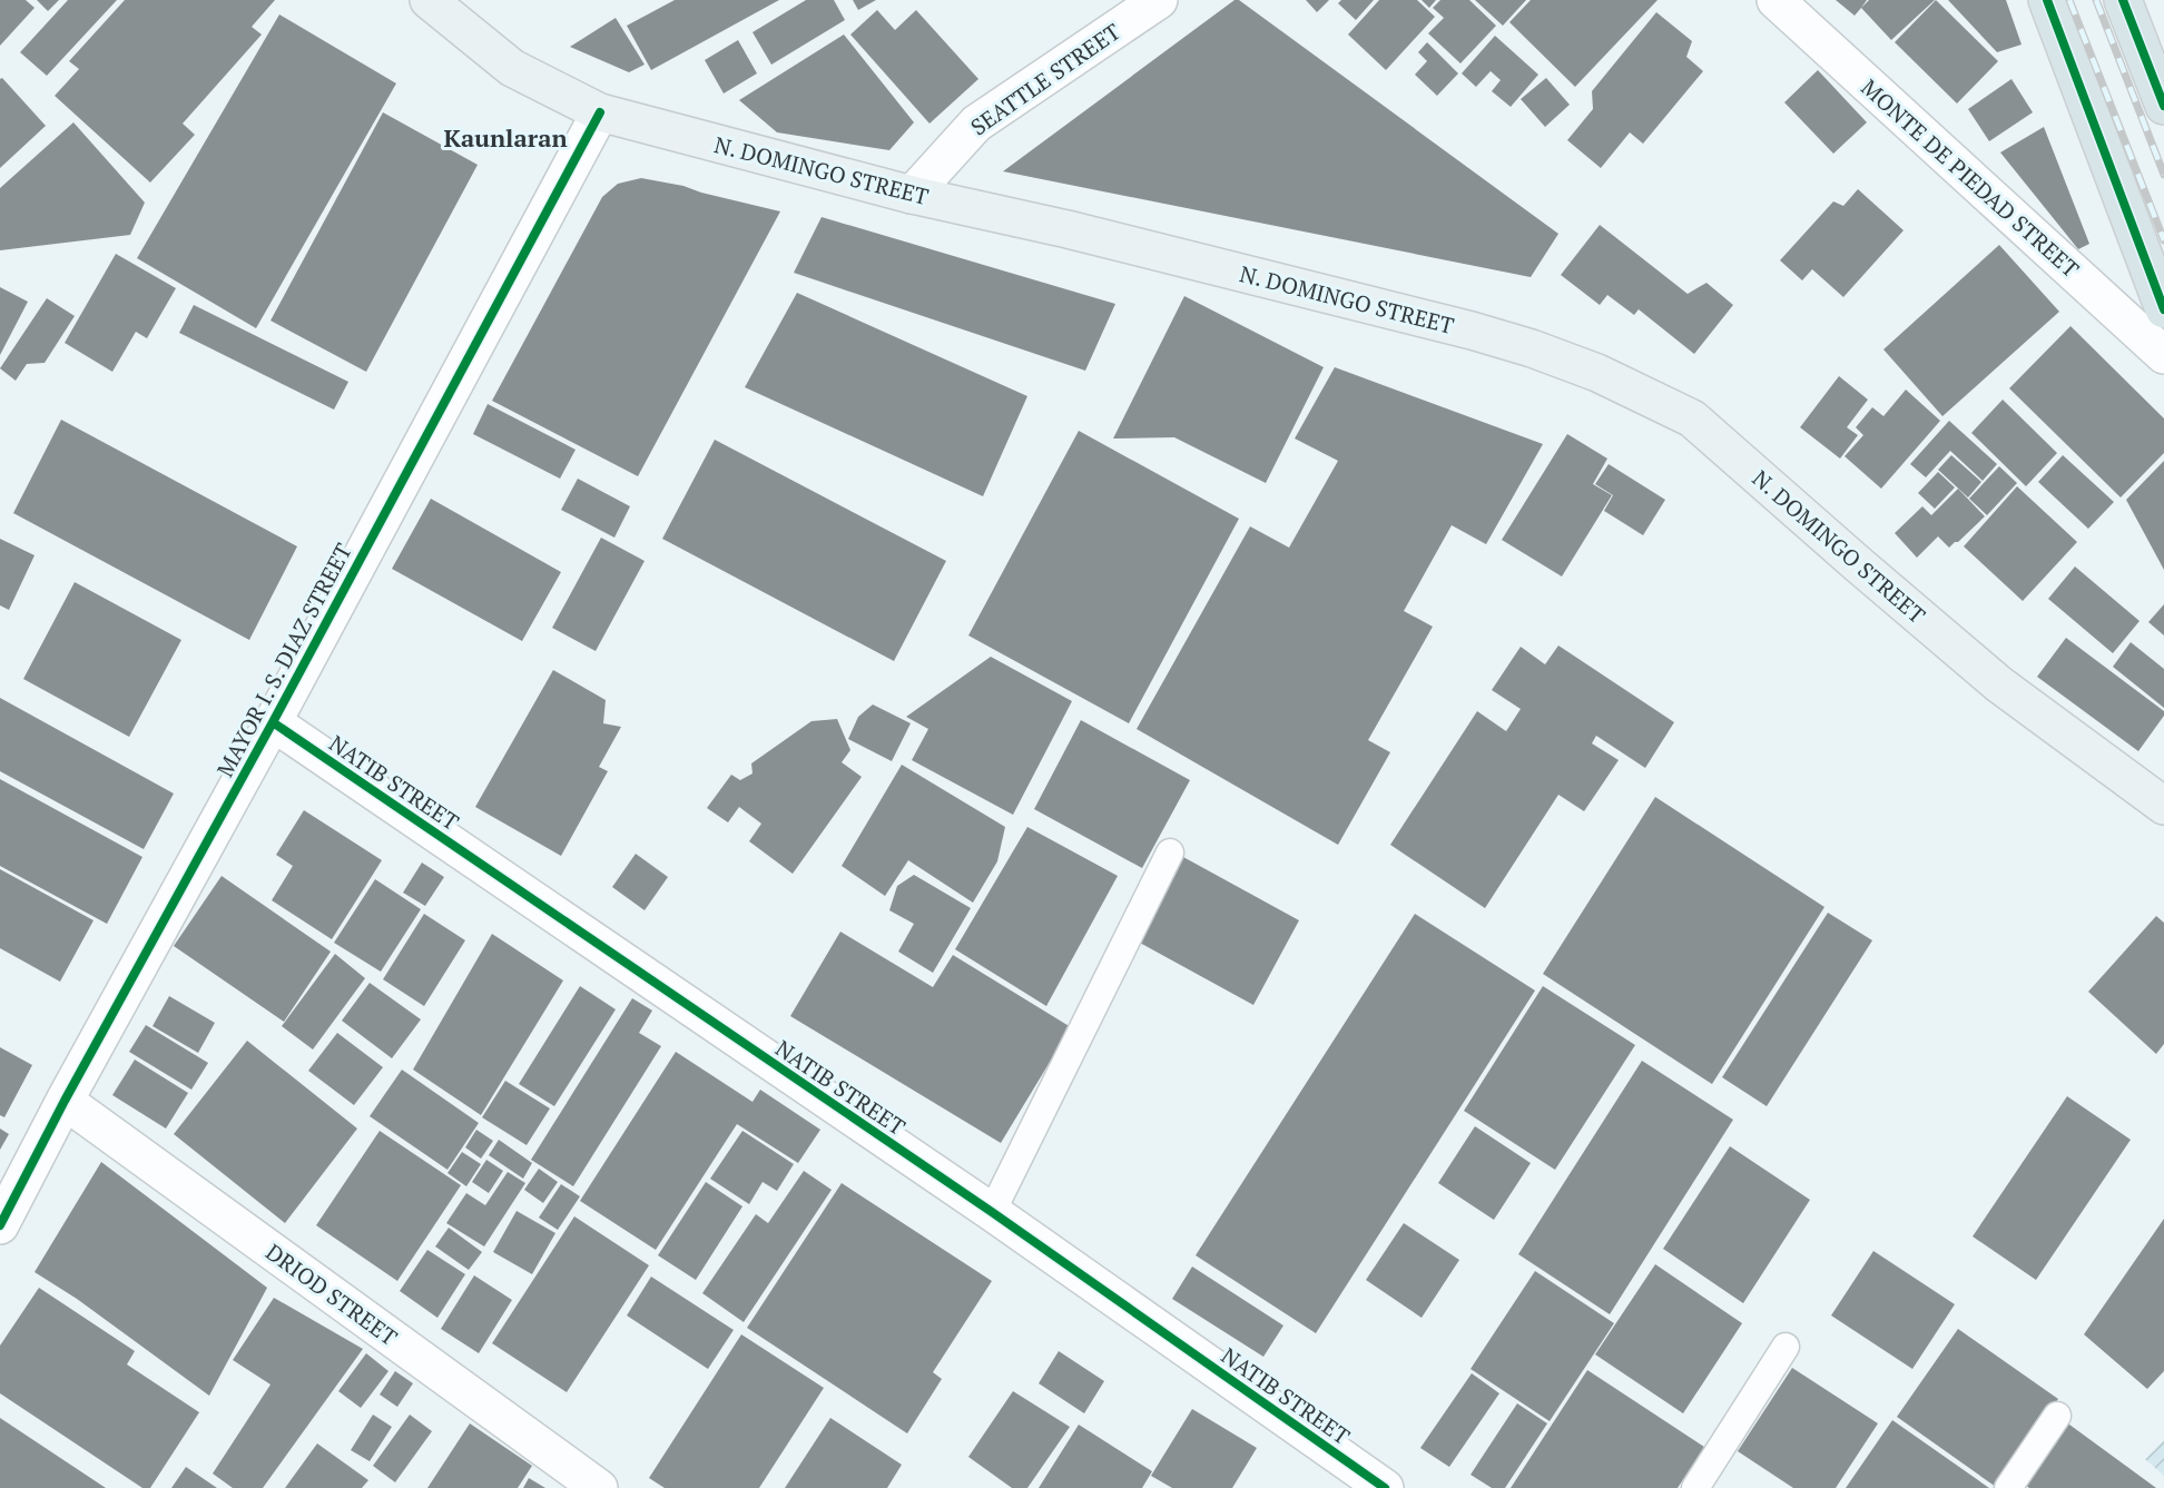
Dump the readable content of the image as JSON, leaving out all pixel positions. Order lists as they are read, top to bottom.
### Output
{
  "streets": {
    "main road": ["N. DOMINGO STREET"],
    "street": [
      "SEATTLE STREET",
      "MONTE DE PIEDAD STREET",
      "MAYOR I. S. DIAZ STREET",
      "NATIB STREET",
      "DRIOD STREET"
    ]
  },
  "crossings": [
    ["SEATTLE STREET", "N. DOMINGO STREET"],
    ["N. DOMINGO STREET", "MAYOR I. S. DIAZ STREET"],
    ["MAYOR I. S. DIAZ STREET", "NATIB STREET"],
    ["MAYOR I. S. DIAZ STREET", "DRIOD STREET"]
  ],
  "districts": ["Kaunlaran"]
}
